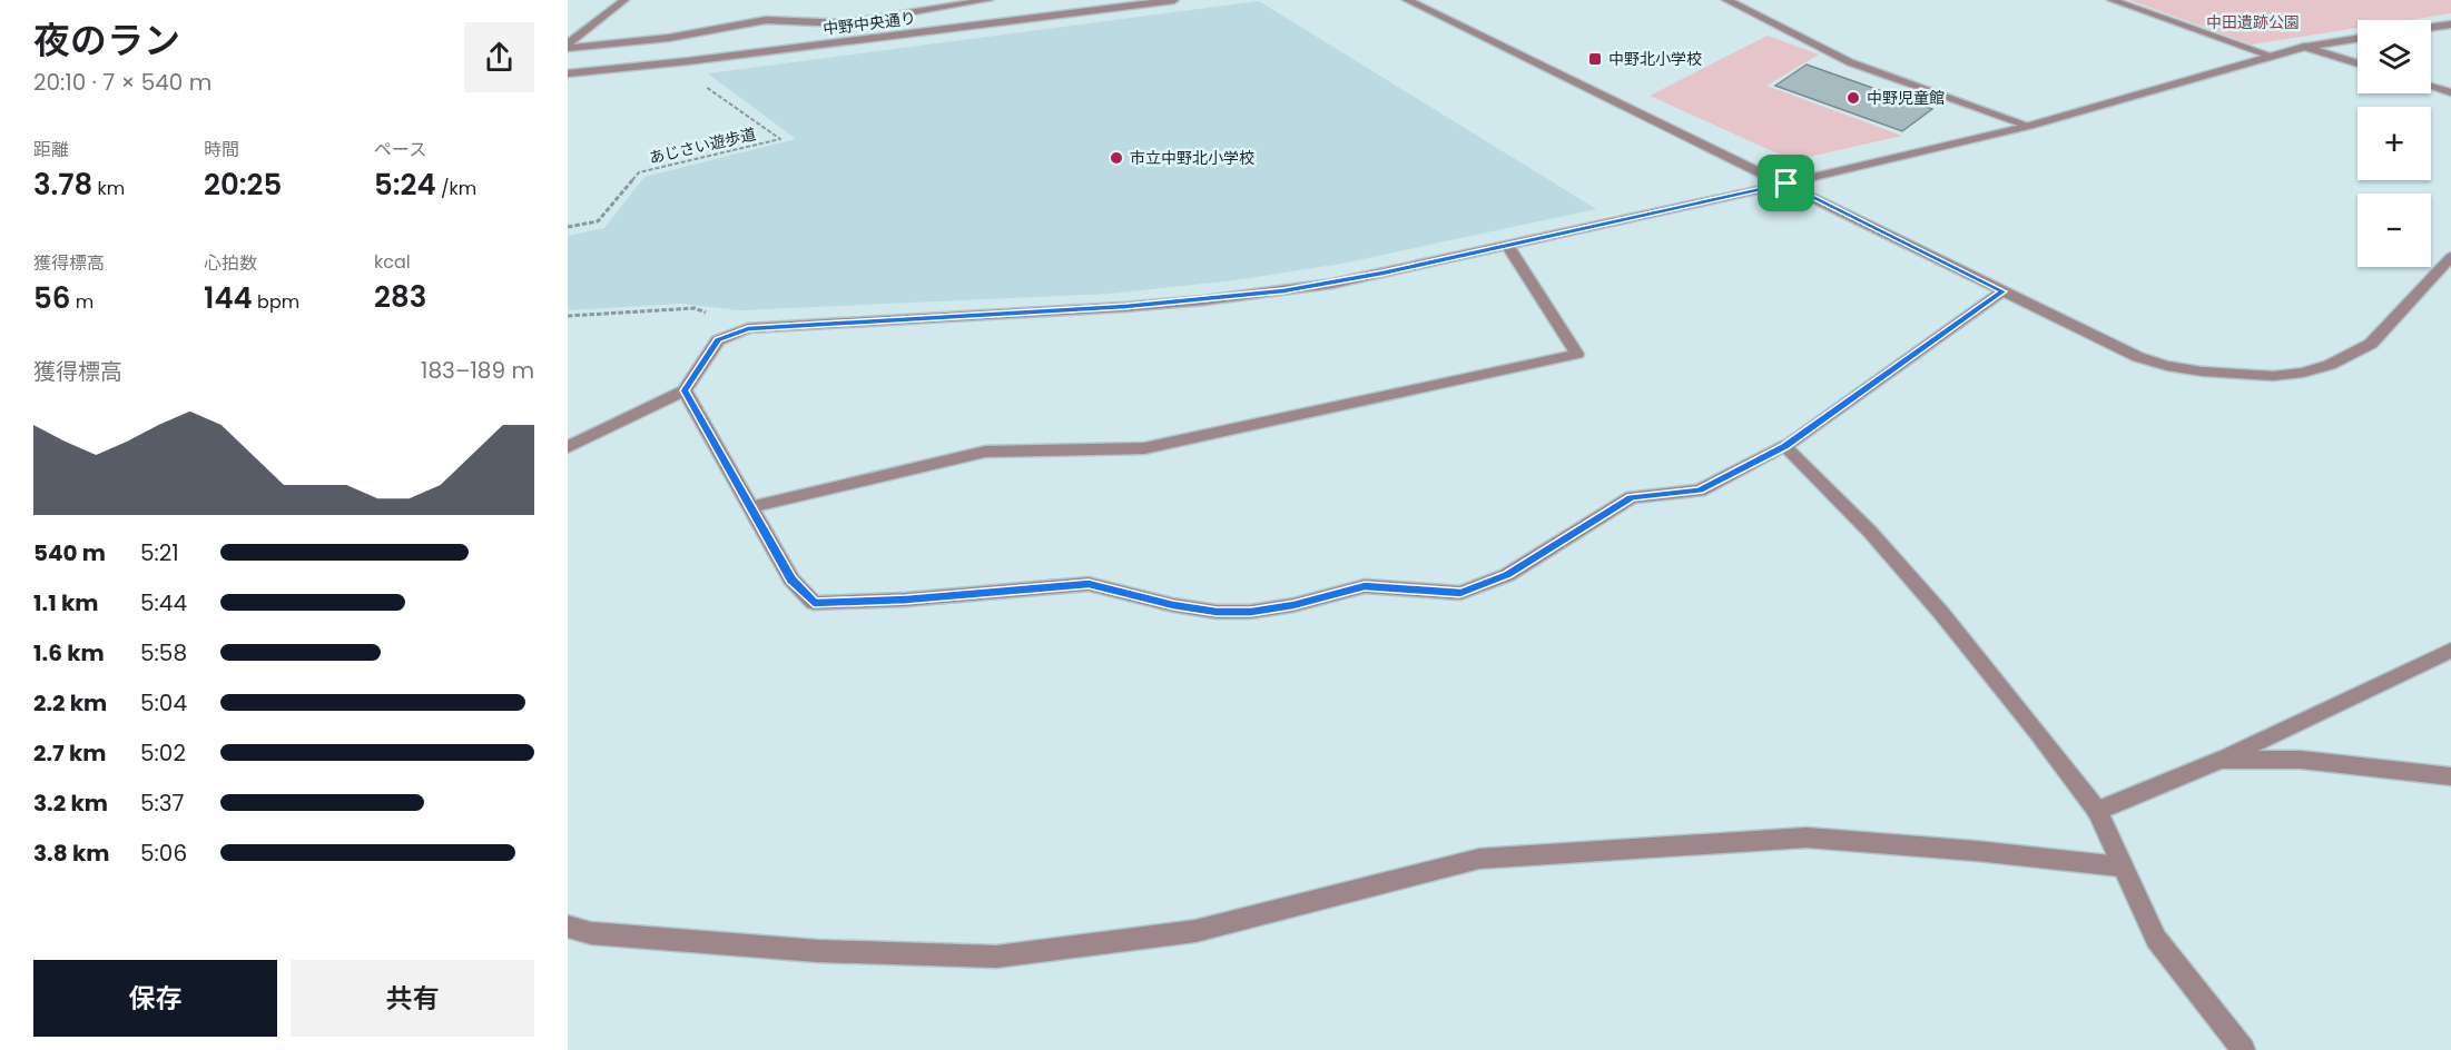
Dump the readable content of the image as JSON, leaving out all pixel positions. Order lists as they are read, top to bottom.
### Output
{
  "streets": {
    "street": ["中野中央通り"],
    "path": ["あじさい遊歩道"]
  },
  "crossings": [
    ["中野中央通り", "あじさい遊歩道"]
  ],
  "parks": ["中田遺跡公園"],
  "places": {
    "transit": ["中野北小学校"],
    "other": ["中野児童館", "市立中野北小学校"]
  },
  "page": {
    "heading": ["夜のラン", "20:10 · 7 × 540 m"],
    "map_buttons": ["+", "−"],
    "stats": [
      ["距離", "3.78 km"],
      ["時間", "20:25"],
      ["ペース", "5:24 /km"],
      ["獲得標高", "56 m"],
      ["心拍数", "144 bpm"],
      ["kcal", "283"]
    ],
    "chart": ["獲得標高", "183–189 m"],
    "list": [
      {
        "name": "540 m",
        "note": "5:21"
      },
      {
        "name": "1.1 km",
        "note": "5:44"
      },
      {
        "name": "1.6 km",
        "note": "5:58"
      },
      {
        "name": "2.2 km",
        "note": "5:04"
      },
      {
        "name": "2.7 km",
        "note": "5:02"
      },
      {
        "name": "3.2 km",
        "note": "5:37"
      },
      {
        "name": "3.8 km",
        "note": "5:06"
      }
    ],
    "buttons": ["保存", "共有"]
  }
}
